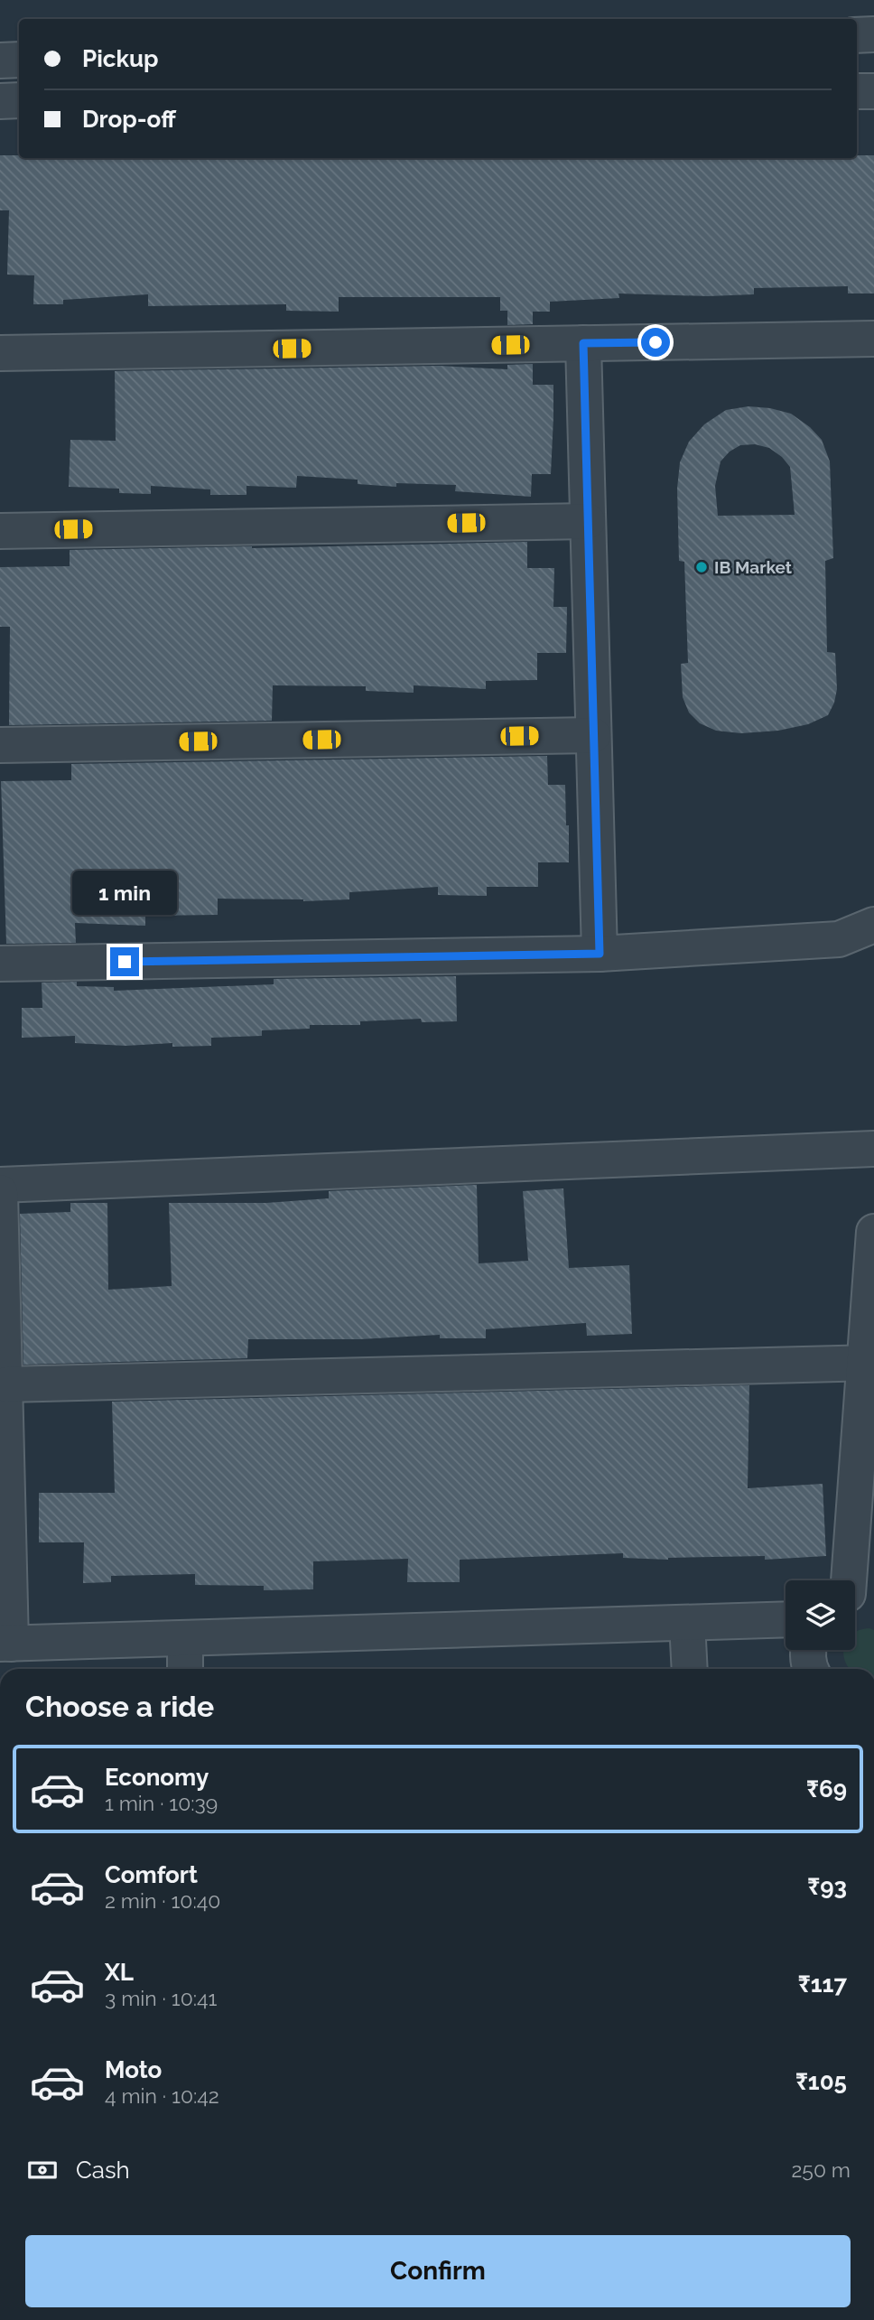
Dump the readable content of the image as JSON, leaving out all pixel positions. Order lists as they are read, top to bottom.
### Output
{
  "places": ["IB Market"],
  "page": {
    "banner": ["Pickup", "Drop-off"],
    "bubble": "1 min",
    "heading": "Choose a ride",
    "list": [
      {
        "name": "Economy",
        "note": "1 min · 10:39",
        "value": "₹69"
      },
      {
        "name": "Comfort",
        "note": "2 min · 10:40",
        "value": "₹93"
      },
      {
        "name": "XL",
        "note": "3 min · 10:41",
        "value": "₹117"
      },
      {
        "name": "Moto",
        "note": "4 min · 10:42",
        "value": "₹105"
      }
    ],
    "pay": ["Cash", "250 m"],
    "buttons": "Confirm"
  }
}
